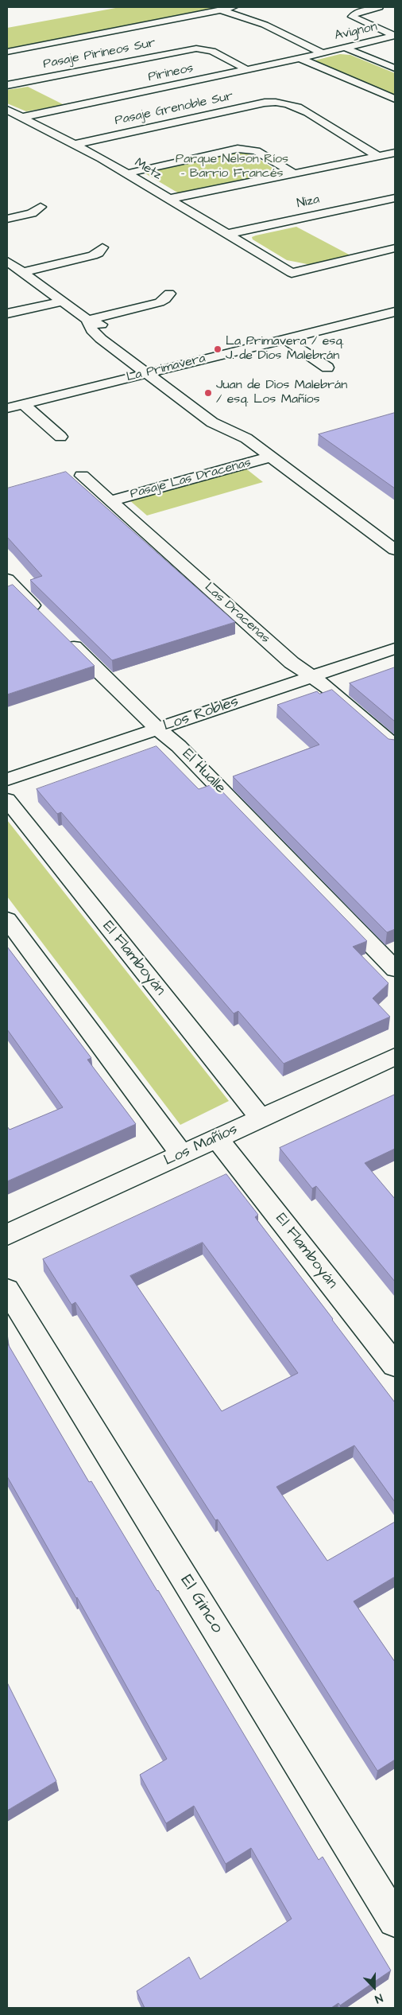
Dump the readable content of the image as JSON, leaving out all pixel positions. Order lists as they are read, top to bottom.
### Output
{
  "streets": {
    "street": [
      "Avignon",
      "Pasaje Pirineos Sur",
      "Pirineos",
      "Pasaje Grenoble Sur",
      "Metz",
      "Niza",
      "La Primavera",
      "Pasaje Las Dracenas",
      "Las Dracenas",
      "Los Robles",
      "El Hualle",
      "El Flamboyán",
      "Los Mañíos",
      "El Ginco"
    ]
  },
  "crossings": [
    ["Avignon", "Pirineos"],
    ["Pasaje Pirineos Sur", "Pirineos"],
    ["Pirineos", "Metz"],
    ["Pasaje Grenoble Sur", "Metz"],
    ["Metz", "Niza"],
    ["Pasaje Las Dracenas", "Las Dracenas"],
    ["Las Dracenas", "Los Robles"],
    ["Los Robles", "El Hualle"],
    ["El Flamboyán", "Los Mañíos"]
  ],
  "parks": ["Parque Nelson Ríos - Barrio Francés"],
  "places": ["La Primavera / esq. J. de Dios Malebrán", "Juan de Dios Malebrán / esq. Los Mañíos"],
  "north": "bottom"
}
